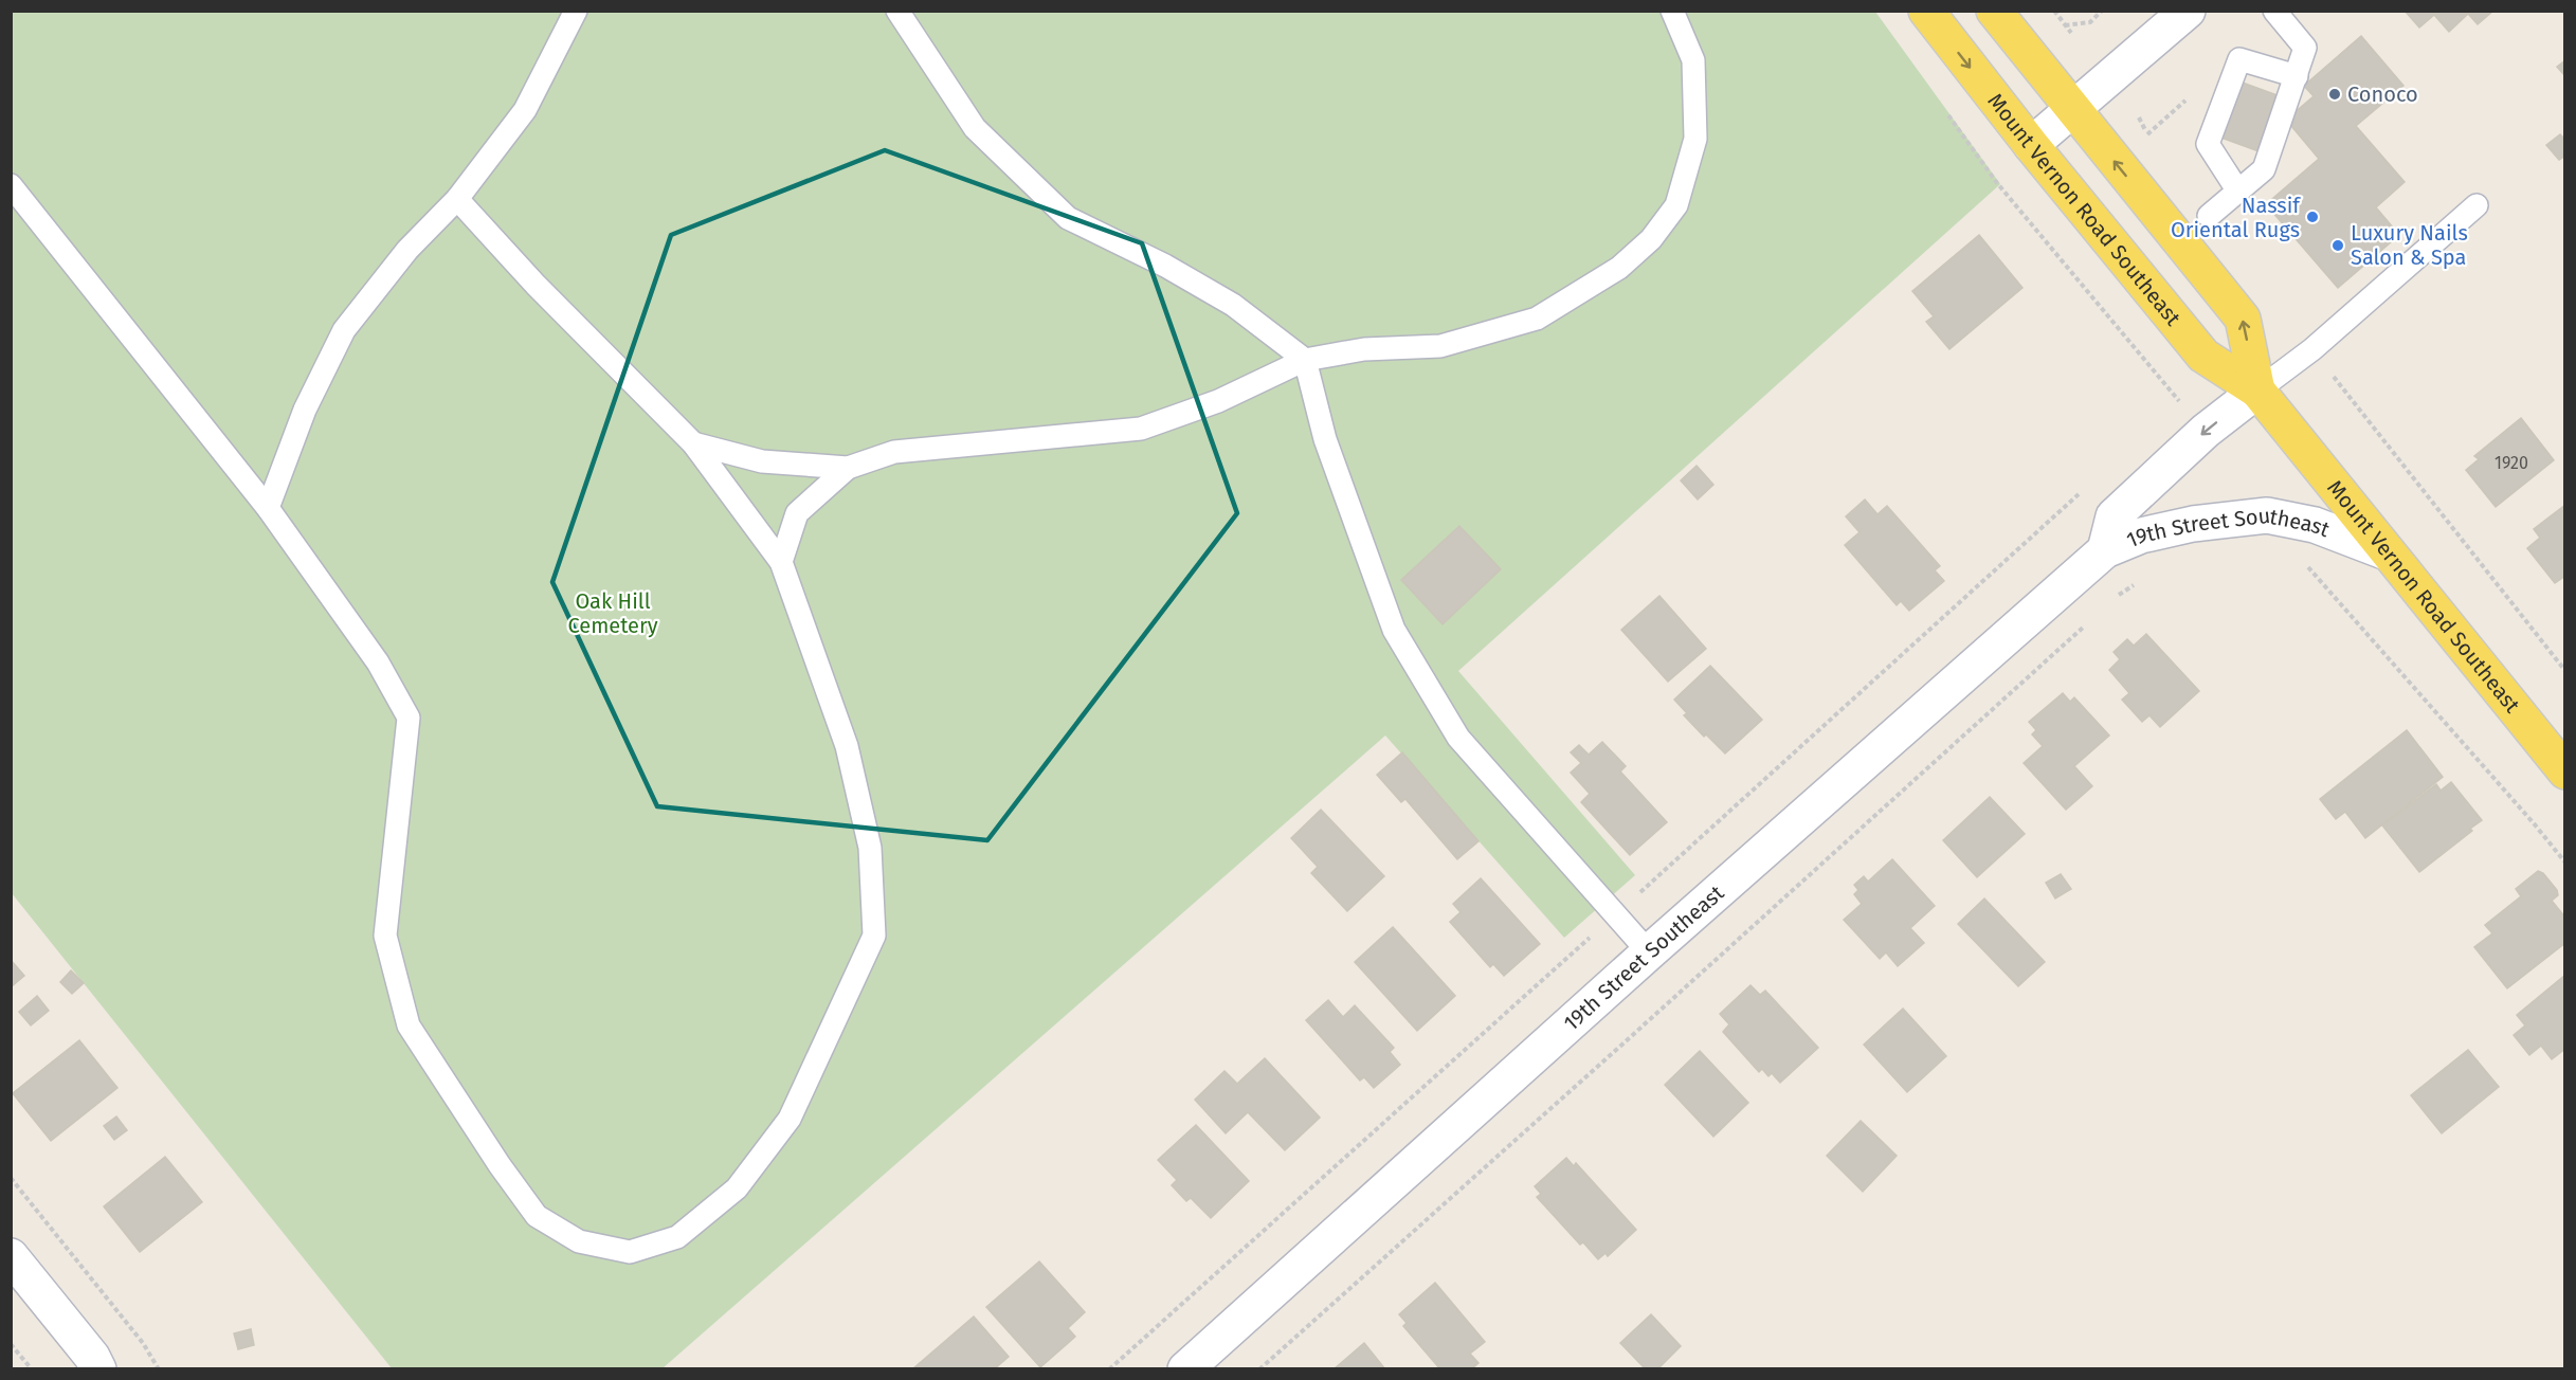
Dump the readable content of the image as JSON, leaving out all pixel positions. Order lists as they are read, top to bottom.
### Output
{
  "streets": {
    "main road": ["Mount Vernon Road Southeast", "19th Street Southeast"]
  },
  "crossings": [
    ["Mount Vernon Road Southeast", "19th Street Southeast"]
  ],
  "parks": ["Oak Hill Cemetery"],
  "places": ["Conoco", "Nassif Oriental Rugs", "Luxury Nails Salon & Spa"],
  "house_numbers": ["1920"]
}
